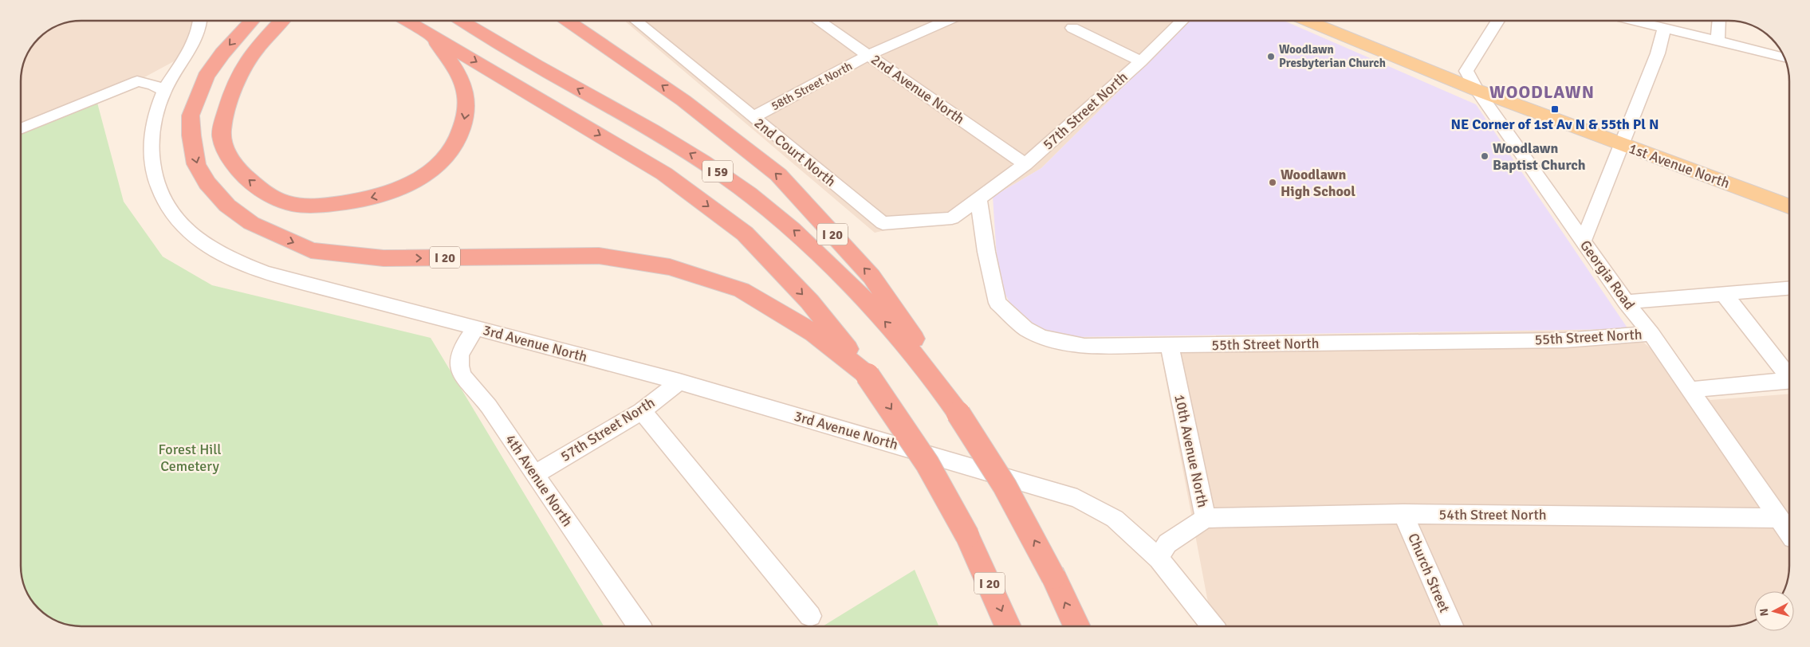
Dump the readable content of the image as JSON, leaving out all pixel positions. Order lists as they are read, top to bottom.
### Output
{
  "streets": {
    "highway": ["I 59", "I 20"],
    "main road": ["1st Avenue North"],
    "street": [
      "58th Street North",
      "2nd Avenue North",
      "57th Street North",
      "2nd Court North",
      "Georgia Road",
      "55th Street North",
      "3rd Avenue North",
      "10th Avenue North",
      "4th Avenue North",
      "54th Street North",
      "Church Street"
    ]
  },
  "crossings": [
    ["58th Street North", "2nd Avenue North"],
    ["58th Street North", "2nd Court North"],
    ["2nd Avenue North", "57th Street North"],
    ["57th Street North", "2nd Court North"],
    ["57th Street North", "55th Street North"],
    ["57th Street North", "3rd Avenue North"],
    ["57th Street North", "4th Avenue North"],
    ["2nd Court North", "55th Street North"],
    ["1st Avenue North", "Georgia Road"],
    ["I 59", "I 20"],
    ["Georgia Road", "55th Street North"],
    ["Georgia Road", "54th Street North"],
    ["55th Street North", "10th Avenue North"],
    ["3rd Avenue North", "10th Avenue North"],
    ["3rd Avenue North", "4th Avenue North"],
    ["10th Avenue North", "54th Street North"],
    ["54th Street North", "Church Street"]
  ],
  "districts": ["WOODLAWN"],
  "parks": ["Forest Hill Cemetery"],
  "places": {
    "other": ["Woodlawn Presbyterian Church", "Woodlawn Baptist Church", "Woodlawn High School"],
    "transit": ["NE Corner of 1st Av N & 55th Pl N"]
  },
  "north": "left"
}
